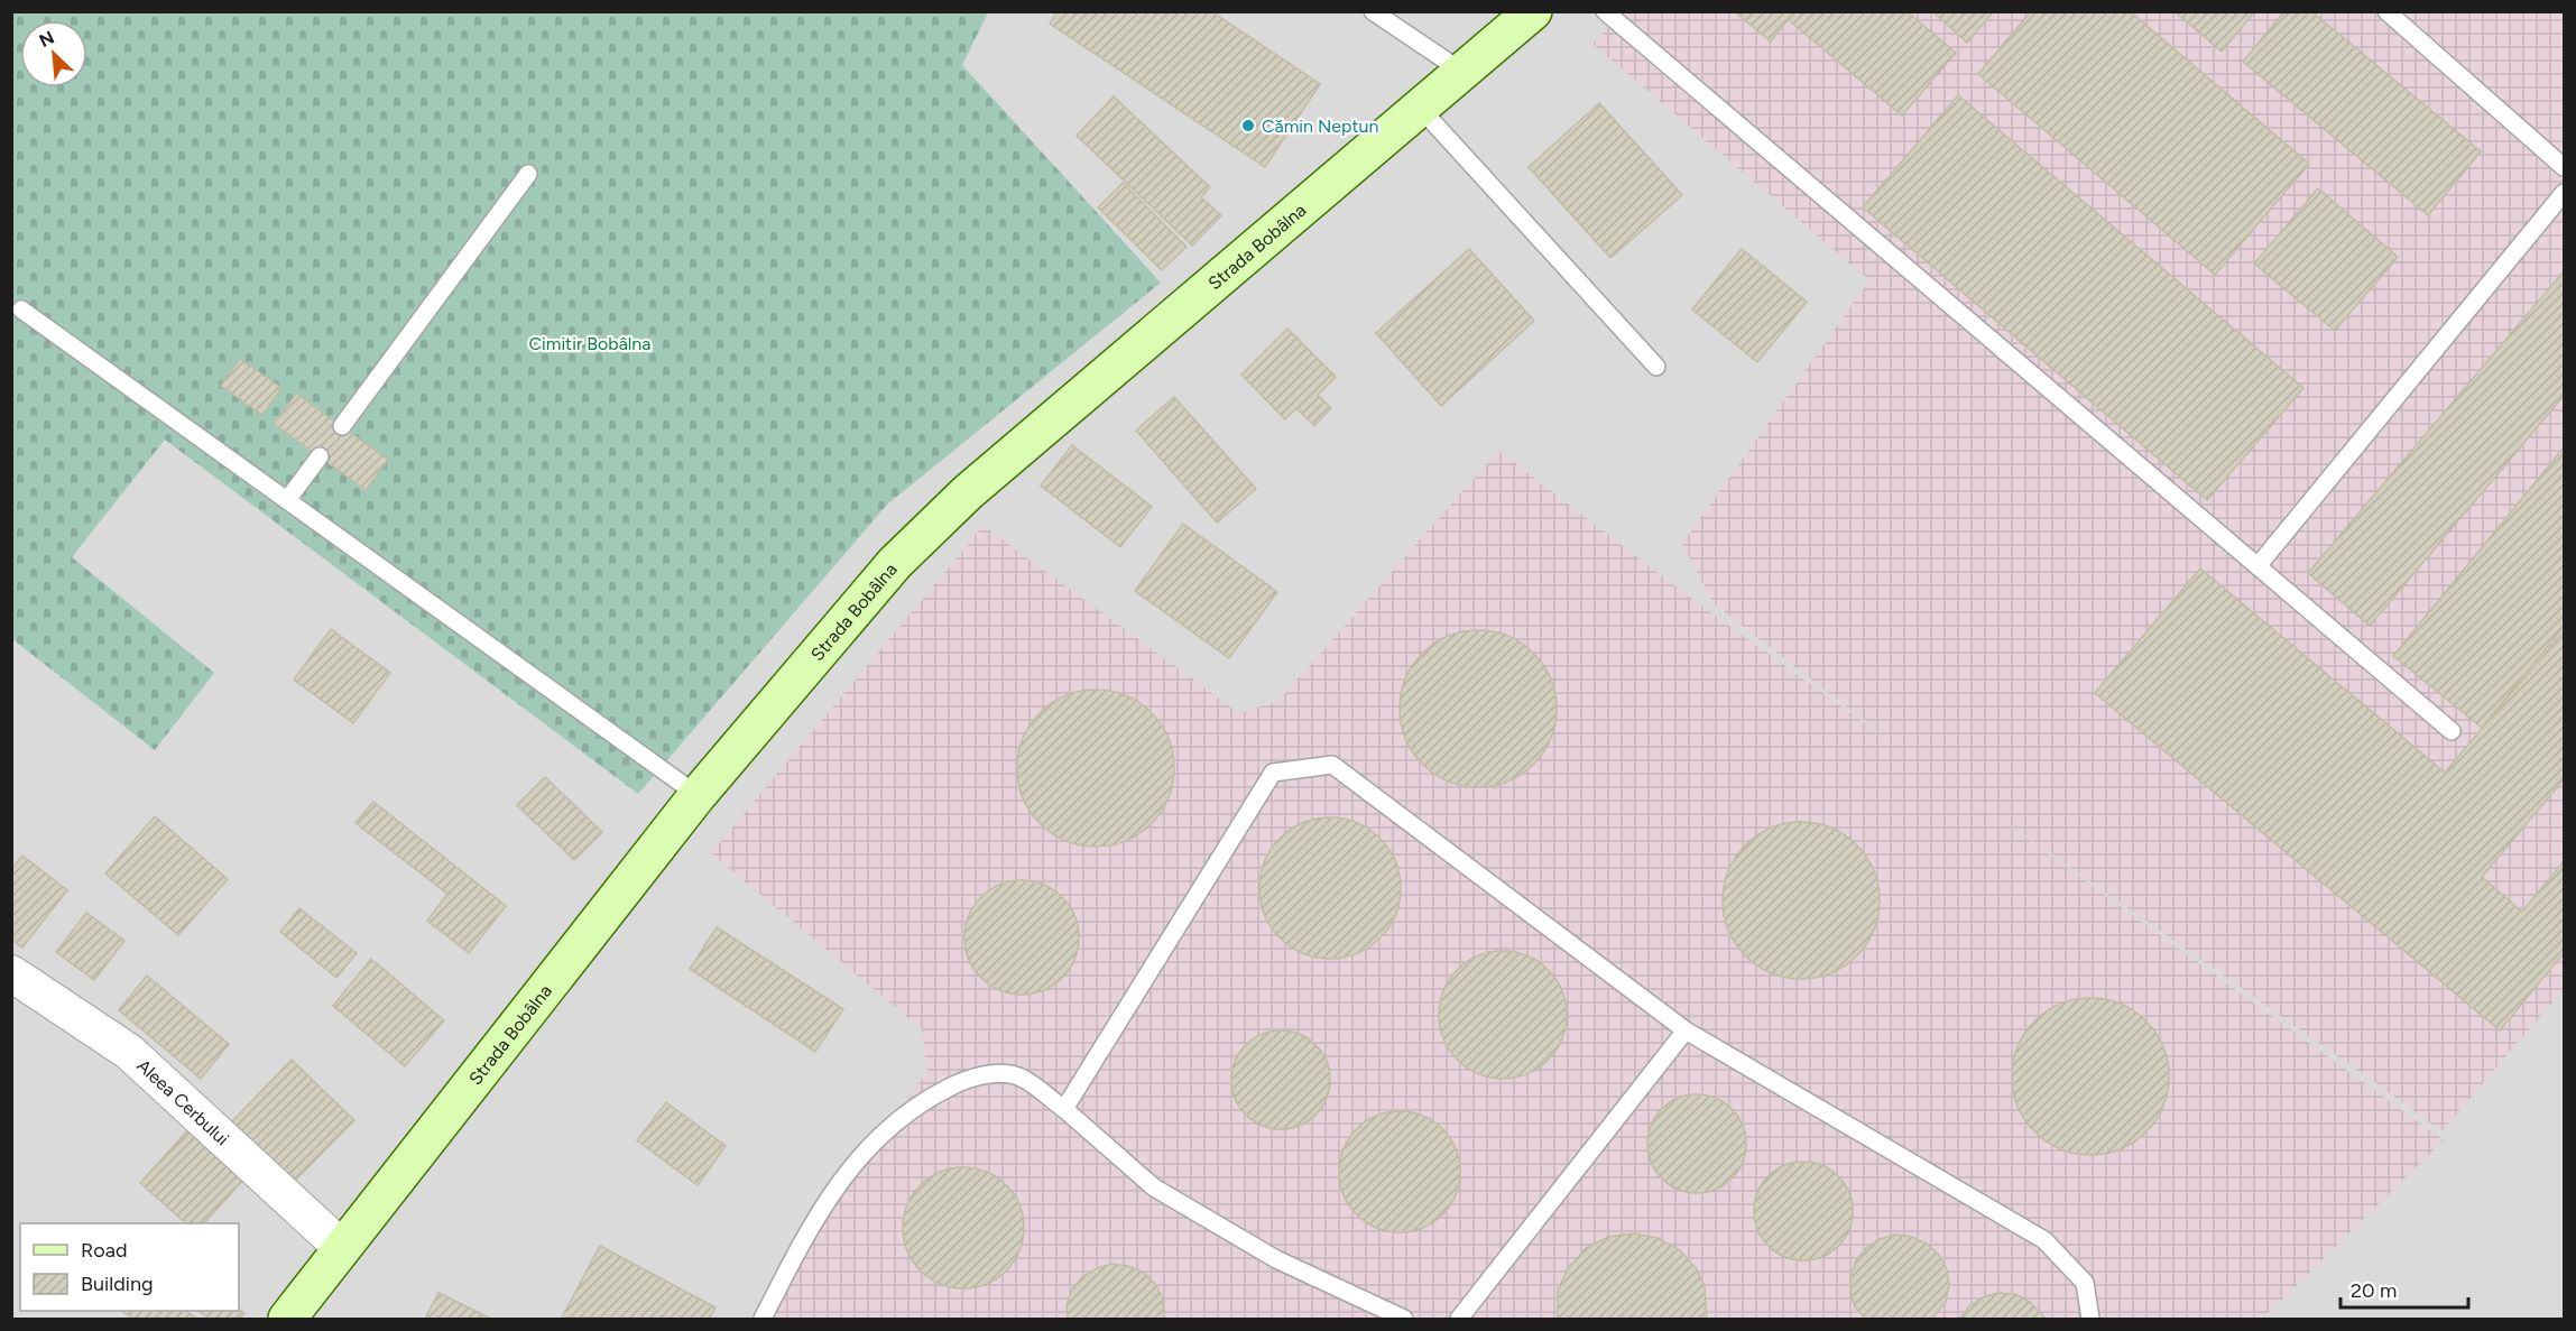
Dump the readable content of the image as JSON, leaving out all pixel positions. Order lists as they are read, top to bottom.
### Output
{
  "streets": {
    "main road": ["Strada Bobâlna"],
    "street": ["Aleea Cerbului"]
  },
  "crossings": [
    ["Strada Bobâlna", "Aleea Cerbului"]
  ],
  "parks": ["Cimitir Bobâlna"],
  "places": ["Cămin Neptun"],
  "legend": ["Road", "Building"],
  "scale_bar": "20 m",
  "north": "top left"
}
